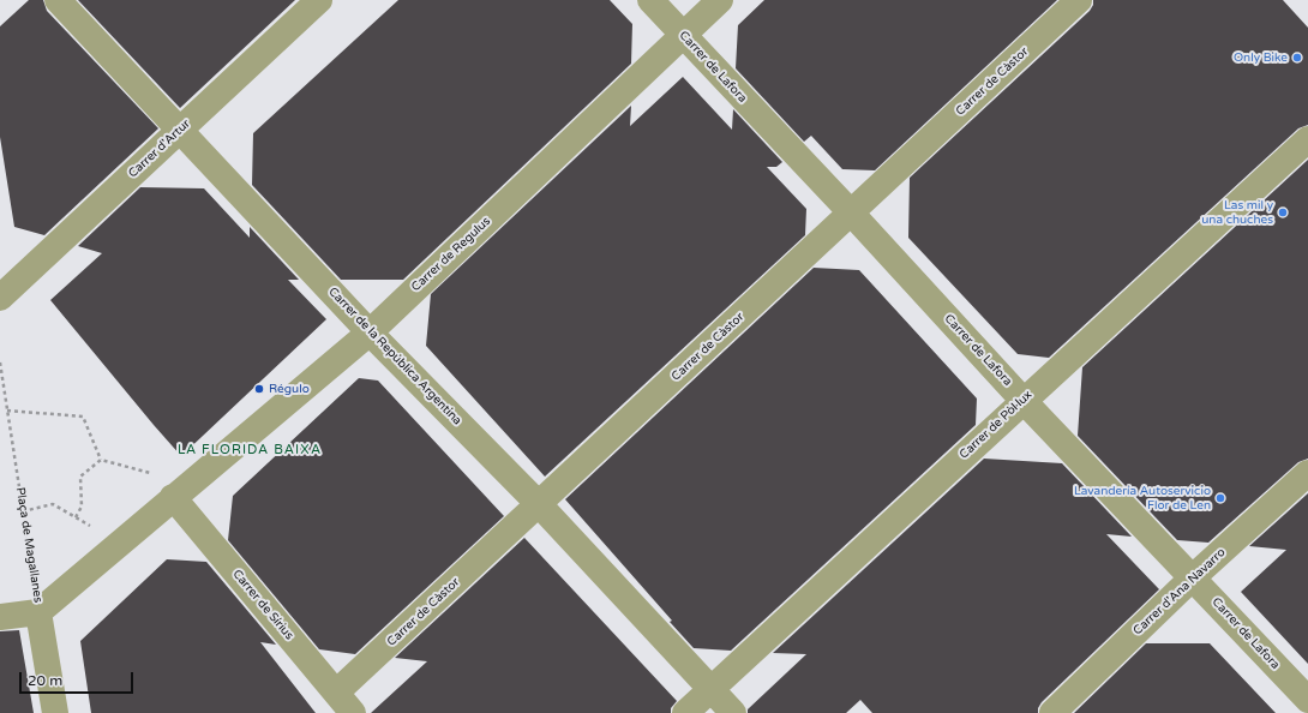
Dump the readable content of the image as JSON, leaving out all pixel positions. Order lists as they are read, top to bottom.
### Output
{
  "streets": {
    "street": [
      "Carrer de Lafora",
      "Carrer de Càstor",
      "Carrer d'Artur",
      "Carrer de Regulus",
      "Carrer de la República Argentina",
      "Carrer de Pòl·lux",
      "Plaça de Magallanes",
      "Carrer d'Ana Navarro",
      "Carrer de Sírius"
    ]
  },
  "crossings": [
    ["Carrer de Lafora", "Carrer de Càstor"],
    ["Carrer de Lafora", "Carrer de Regulus"],
    ["Carrer de Lafora", "Carrer de Pòl·lux"],
    ["Carrer de Lafora", "Carrer d'Ana Navarro"],
    ["Carrer de Càstor", "Carrer de la República Argentina"],
    ["Carrer de Càstor", "Carrer de Sírius"],
    ["Carrer d'Artur", "Carrer de la República Argentina"],
    ["Carrer de Regulus", "Carrer de la República Argentina"],
    ["Carrer de Regulus", "Plaça de Magallanes"],
    ["Carrer de Regulus", "Carrer de Sírius"],
    ["Carrer de la República Argentina", "Carrer de Pòl·lux"],
    ["Plaça de Magallanes", "Carrer de Sírius"]
  ],
  "districts": ["LA FLORIDA BAIXA"],
  "places": [
    "Only Bike",
    "Las mil y una chuches",
    "Régulo",
    "Lavandería Autoservicio Flor de Len"
  ],
  "scale_bar": "20 m"
}
